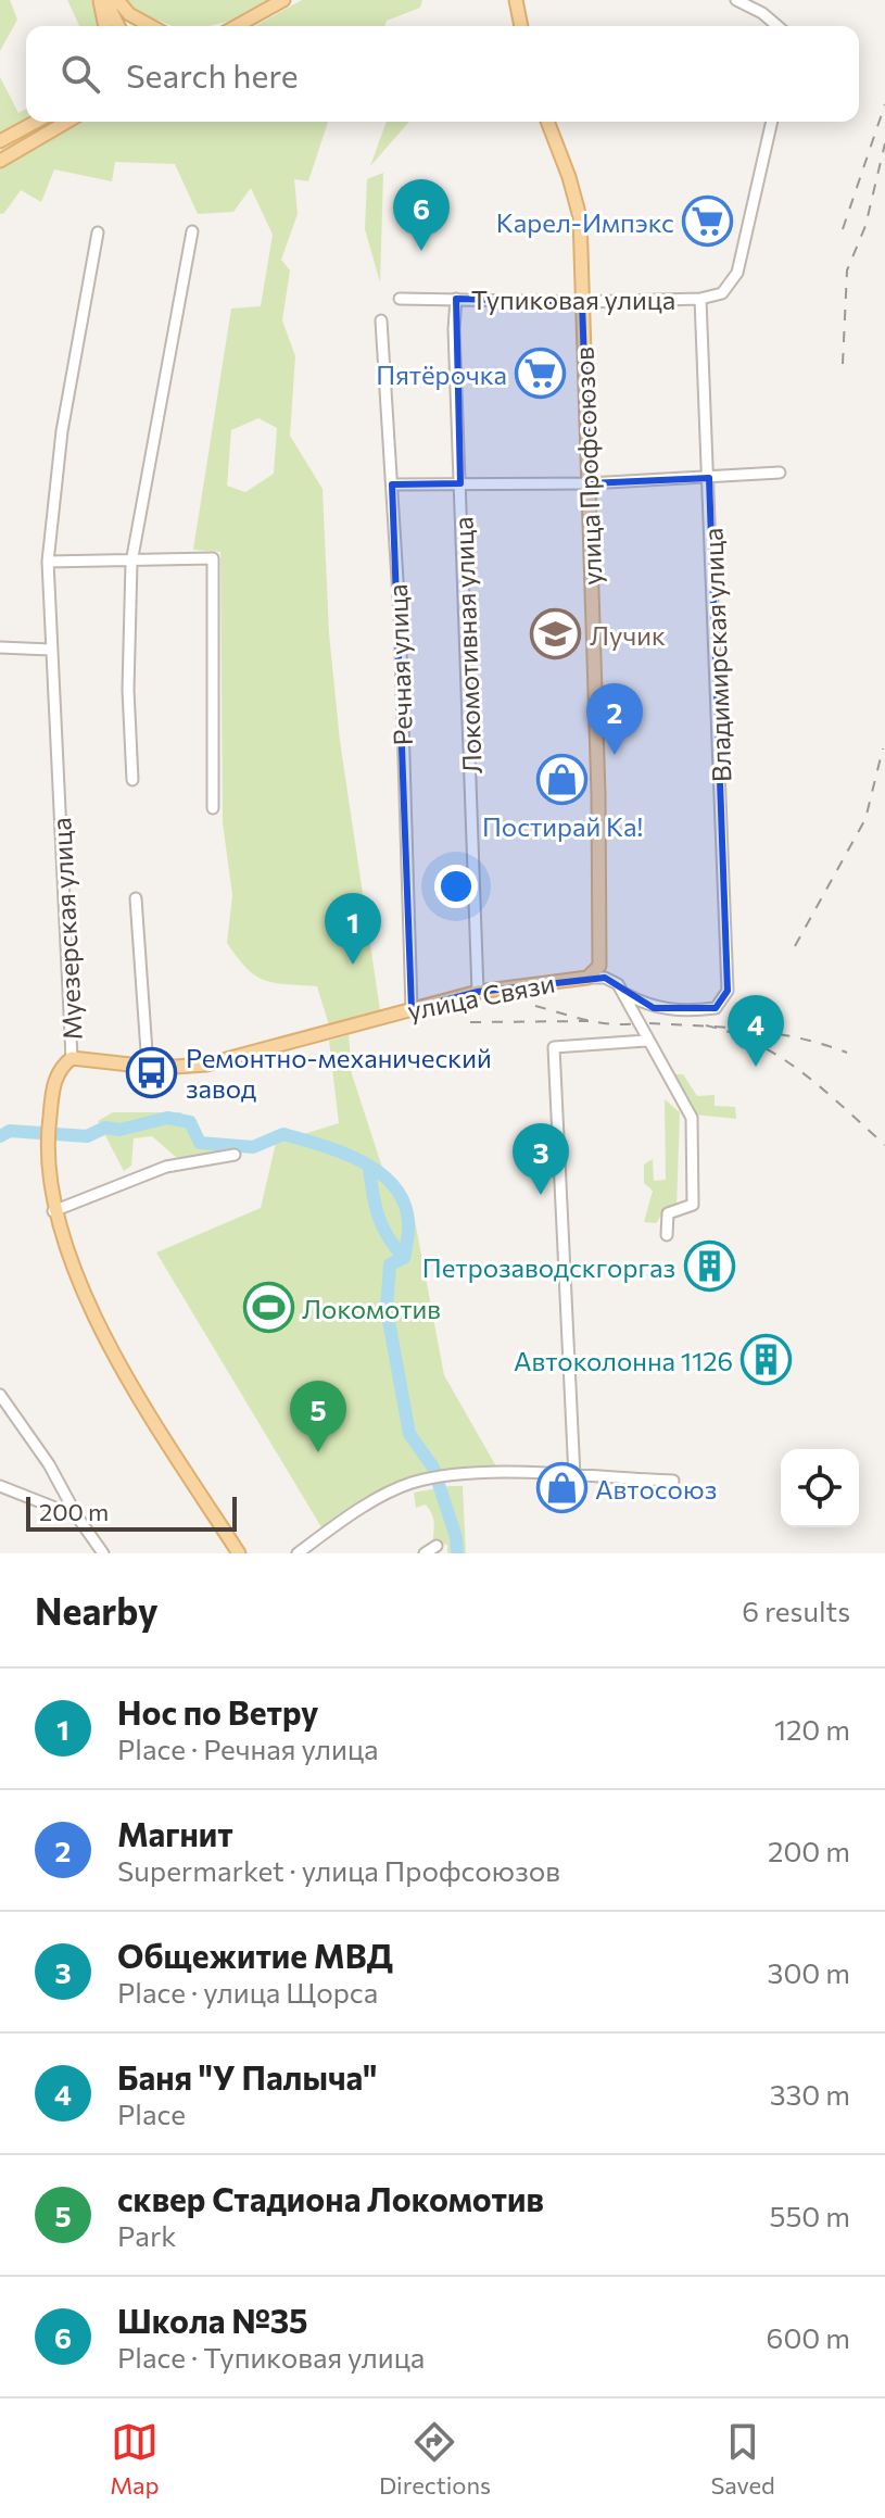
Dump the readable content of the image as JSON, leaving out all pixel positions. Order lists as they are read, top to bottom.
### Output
{
  "streets": {
    "main road": ["улица Профсоюзов", "Муезерская улица", "улица Связи"],
    "street": [
      "Тупиковая улица",
      "Локомотивная улица",
      "Владимирская улица",
      "Речная улица"
    ]
  },
  "crossings": [
    ["Тупиковая улица", "улица Профсоюзов"],
    ["Тупиковая улица", "Локомотивная улица"],
    ["Тупиковая улица", "Владимирская улица"],
    ["улица Профсоюзов", "улица Связи"],
    ["Локомотивная улица", "улица Связи"],
    ["Речная улица", "улица Связи"],
    ["Муезерская улица", "улица Связи"]
  ],
  "places": {
    "supermarket": ["Карел-Импэкс", "Пятёрочка"],
    "school or university": ["Лучик"],
    "shop": ["Постирай Ка!", "Автосоюз"],
    "bus stop": ["Ремонтно-механический завод"],
    "building": ["Петрозаводскгоргаз", "Автоколонна 1126"],
    "sports": ["Локомотив"]
  },
  "scale_bar": "200 m",
  "page": {
    "search": "Search here",
    "pins": [
      "6",
      "2",
      "1",
      "4",
      "3",
      "5"
    ],
    "scale": "200 m",
    "heading": ["Nearby", "6 results"],
    "list": [
      {
        "mark": "1",
        "name": "Нос по Ветру",
        "note": "Place · Речная улица",
        "value": "120 m"
      },
      {
        "mark": "2",
        "name": "Магнит",
        "note": "Supermarket · улица Профсоюзов",
        "value": "200 m"
      },
      {
        "mark": "3",
        "name": "Общежитие МВД",
        "note": "Place · улица Щорса",
        "value": "300 m"
      },
      {
        "mark": "4",
        "name": "Баня \"У Палыча\"",
        "note": "Place",
        "value": "330 m"
      },
      {
        "mark": "5",
        "name": "сквер Стадиона Локомотив",
        "note": "Park",
        "value": "550 m"
      },
      {
        "mark": "6",
        "name": "Школа №35",
        "note": "Place · Тупиковая улица",
        "value": "600 m"
      }
    ],
    "nav": ["Map", "Directions", "Saved"]
  }
}
